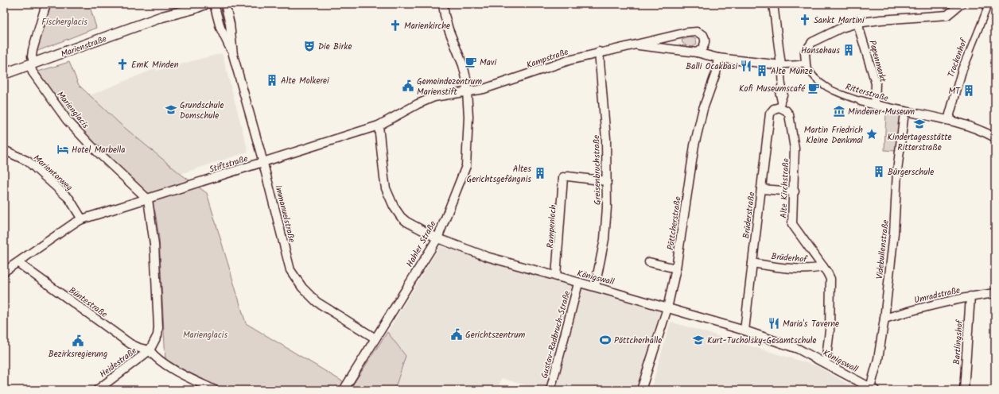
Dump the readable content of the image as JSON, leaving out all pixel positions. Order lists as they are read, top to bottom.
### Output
{
  "streets": {
    "street": [
      "Marienstraße",
      "Kampstraße",
      "Trockenhof",
      "Papenmarkt",
      "Ritterstraße",
      "Marienglacis",
      "Stiftstraße",
      "Greisenbruchstraße",
      "Marientorweg",
      "Alte Kirchstraße",
      "Immanuelstraße",
      "Brüderstraße",
      "Pöttcherstraße",
      "Rampenloch",
      "Hahler Straße",
      "Videbullenstraße",
      "Brüderhof",
      "Königswall",
      "Umradstraße",
      "Büntestraße",
      "Gustav-Radbruch-Straße",
      "Bartlingshof",
      "Heidestraße"
    ]
  },
  "crossings": [
    ["Marienstraße", "Marienglacis"],
    ["Kampstraße", "Stiftstraße"],
    ["Kampstraße", "Greisenbruchstraße"],
    ["Kampstraße", "Pöttcherstraße"],
    ["Kampstraße", "Hahler Straße"],
    ["Trockenhof", "Ritterstraße"],
    ["Papenmarkt", "Ritterstraße"],
    ["Ritterstraße", "Videbullenstraße"],
    ["Marienglacis", "Stiftstraße"],
    ["Stiftstraße", "Marientorweg"],
    ["Stiftstraße", "Immanuelstraße"],
    ["Stiftstraße", "Hahler Straße"],
    ["Stiftstraße", "Königswall"],
    ["Stiftstraße", "Büntestraße"],
    ["Greisenbruchstraße", "Rampenloch"],
    ["Greisenbruchstraße", "Königswall"],
    ["Alte Kirchstraße", "Brüderstraße"],
    ["Alte Kirchstraße", "Brüderhof"],
    ["Alte Kirchstraße", "Königswall"],
    ["Immanuelstraße", "Hahler Straße"],
    ["Brüderstraße", "Brüderhof"],
    ["Brüderstraße", "Königswall"],
    ["Pöttcherstraße", "Königswall"],
    ["Rampenloch", "Königswall"],
    ["Hahler Straße", "Königswall"],
    ["Videbullenstraße", "Königswall"],
    ["Videbullenstraße", "Umradstraße"],
    ["Königswall", "Gustav-Radbruch-Straße"],
    ["Umradstraße", "Bartlingshof"],
    ["Büntestraße", "Heidestraße"]
  ],
  "parks": ["Fischerglacis", "Marienglacis"],
  "places": {
    "church": ["Sankt Martini", "Marienkirche", "EmK Minden"],
    "theatre": ["Die Birke"],
    "building": [
      "Hansehaus",
      "Alte Münze",
      "Alte Molkerei",
      "MT",
      "Bürgerschule",
      "Altes Gerichtsgefängnis"
    ],
    "cafe": ["Mavi", "Kofi Museumscafé"],
    "restaurant": ["Balli Ocakbasi", "Maria's Taverne"],
    "public building": ["Gemeindezentrum Marienstift", "Gerichtszentrum", "Bezirksregierung"],
    "school or university": ["Grundschule Domschule", "Kindertagesstätte Ritterstraße", "Kurt-Tucholsky-Gesamtschule"],
    "museum": ["Mindener Museum"],
    "place": ["Martin Friedrich Kleine Denkmal"],
    "hotel": ["Hotel Marbella"],
    "sports": ["Pöttcherhalle"]
  }
}
